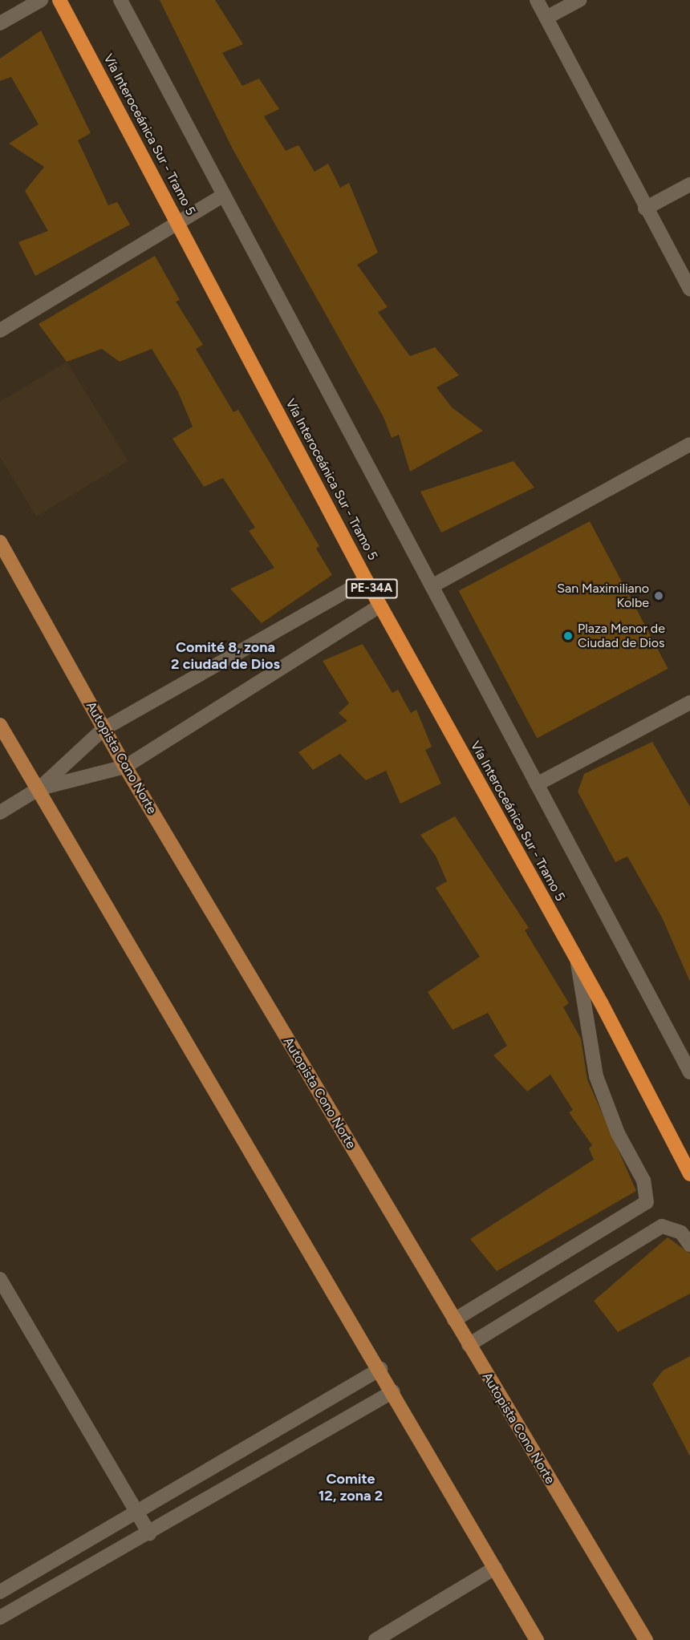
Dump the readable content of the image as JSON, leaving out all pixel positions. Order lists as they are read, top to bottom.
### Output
{
  "streets": {
    "highway": ["Vía Interoceánica Sur - Tramo 5", "PE-34A"],
    "main road": ["Autopista Cono Norte"]
  },
  "districts": ["Comité 8, zona 2 ciudad de Dios", "Comite 12, zona 2"],
  "places": ["San Maximiliano Kolbe", "Plaza Menor de Ciudad de Dios"]
}
